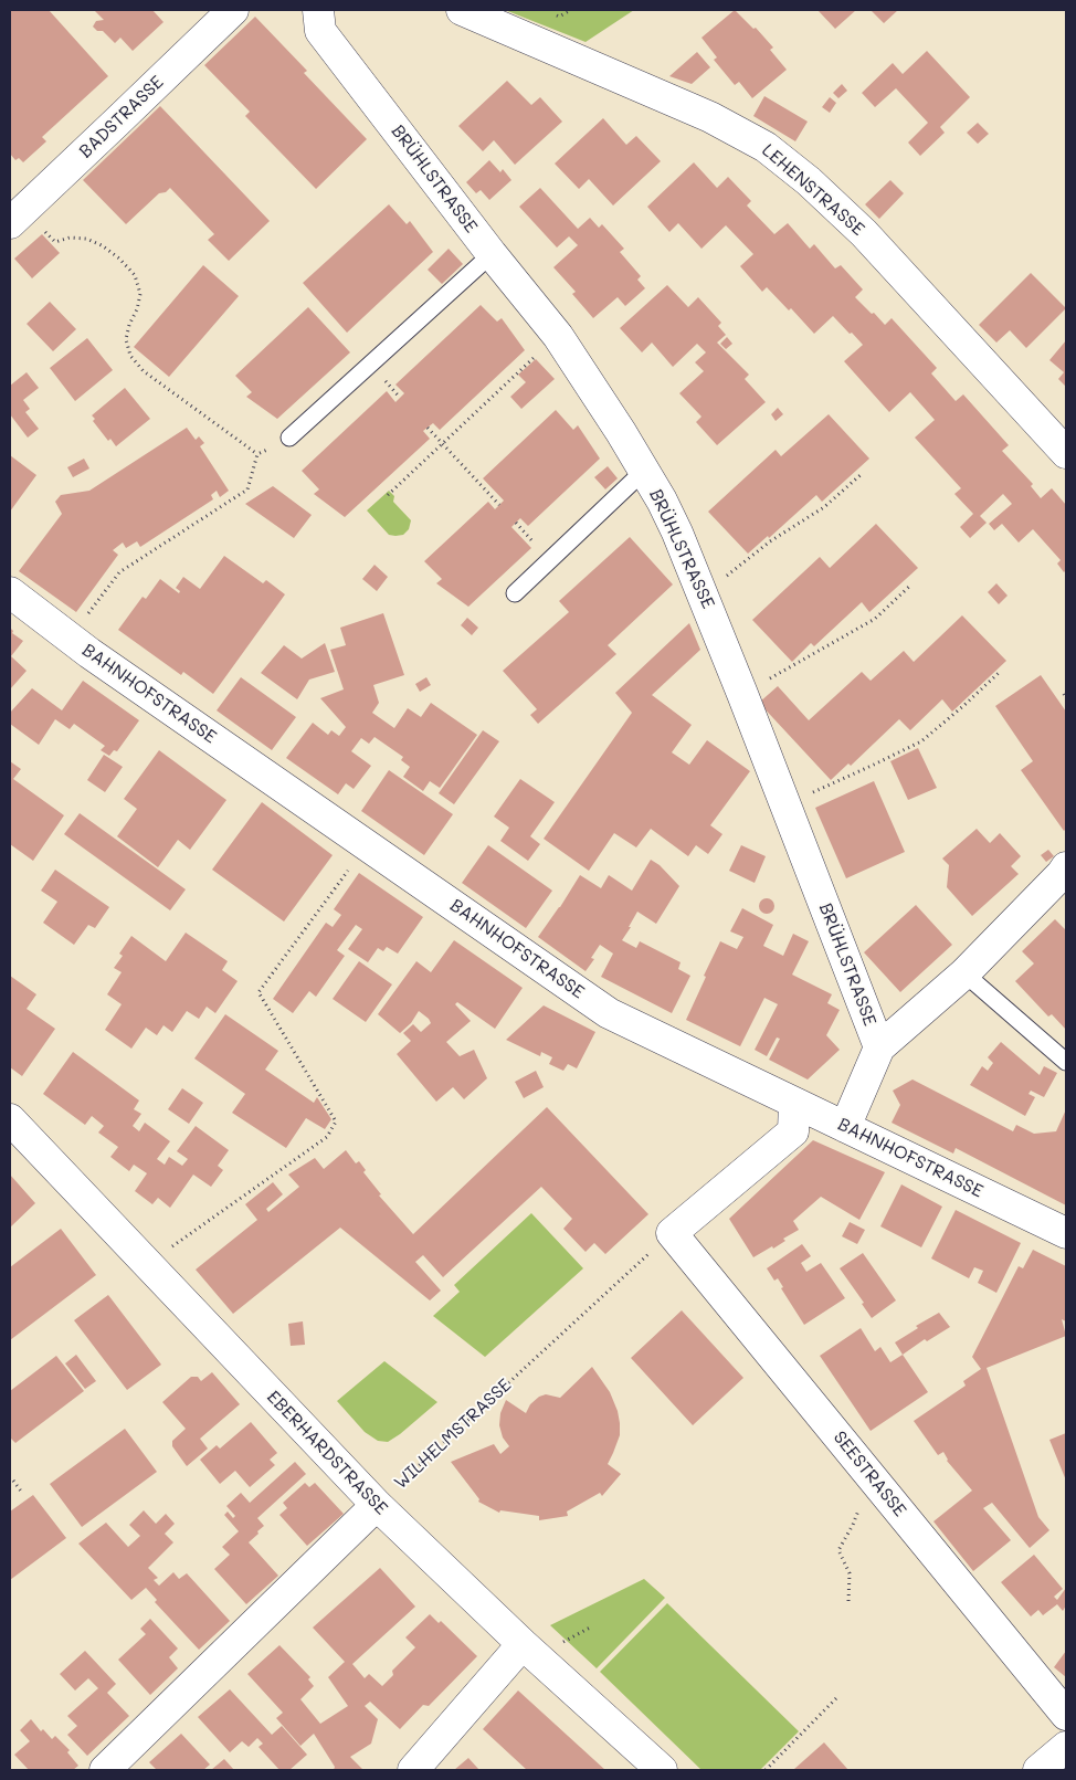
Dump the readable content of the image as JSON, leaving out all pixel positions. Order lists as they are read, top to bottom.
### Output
{
  "streets": {
    "street": [
      "BADSTRASSE",
      "BRÜHLSTRASSE",
      "LEHENSTRASSE",
      "BAHNHOFSTRASSE",
      "EBERHARDSTRASSE",
      "SEESTRASSE"
    ],
    "path": ["WILHELMSTRASSE"]
  },
  "crossings": [
    ["BRÜHLSTRASSE", "BAHNHOFSTRASSE"],
    ["WILHELMSTRASSE", "EBERHARDSTRASSE"],
    ["WILHELMSTRASSE", "SEESTRASSE"]
  ]
}
